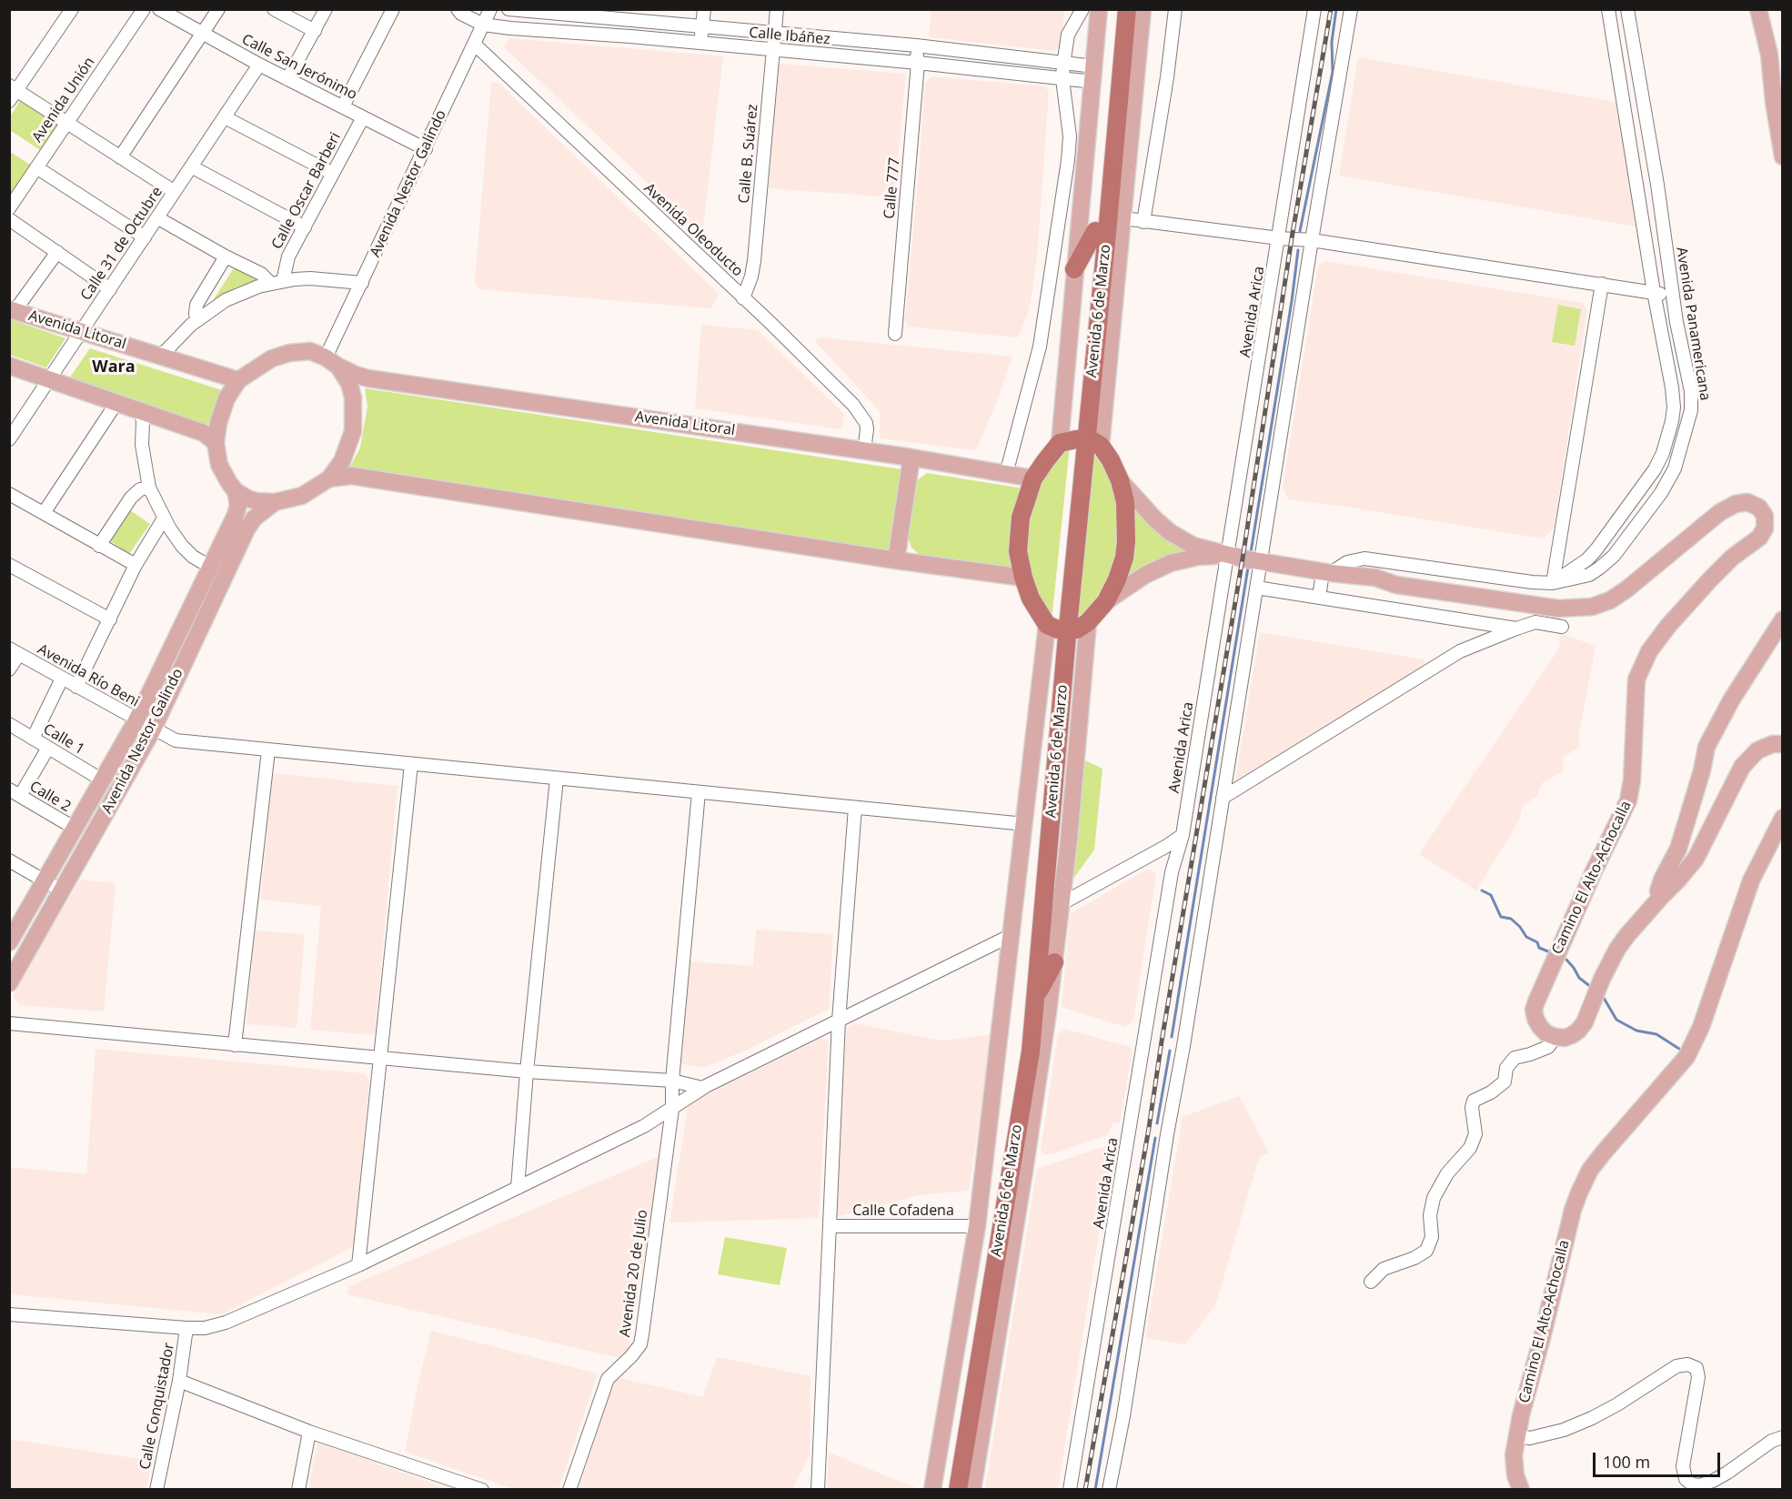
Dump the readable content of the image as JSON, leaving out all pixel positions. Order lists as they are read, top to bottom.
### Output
{
  "streets": {
    "highway": ["Avenida 6 de Marzo"],
    "main road": ["Avenida Nestor Galindo", "Avenida Litoral", "Camino El Alto-Achocalla"],
    "street": [
      "Calle Ibáñez",
      "Calle San Jerónimo",
      "Avenida Unión",
      "Calle B. Suárez",
      "Calle 777",
      "Calle Oscar Barberi",
      "Avenida Oleoducto",
      "Calle 31 de Octubre",
      "Avenida Arica",
      "Avenida Panamericana",
      "Avenida Río Beni",
      "Calle 1",
      "Calle 2",
      "Calle Cofadena",
      "Avenida 20 de Julio",
      "Calle Conquistador"
    ]
  },
  "crossings": [
    ["Calle Ibáñez", "Calle B. Suárez"],
    ["Calle Ibáñez", "Avenida Nestor Galindo"],
    ["Calle Ibáñez", "Calle 777"],
    ["Calle Ibáñez", "Avenida 6 de Marzo"],
    ["Calle San Jerónimo", "Avenida Nestor Galindo"],
    ["Calle San Jerónimo", "Calle Oscar Barberi"],
    ["Calle San Jerónimo", "Calle 31 de Octubre"],
    ["Calle B. Suárez", "Avenida Oleoducto"],
    ["Avenida Nestor Galindo", "Avenida Oleoducto"],
    ["Avenida Nestor Galindo", "Avenida Litoral"],
    ["Avenida Nestor Galindo", "Avenida Río Beni"],
    ["Avenida Nestor Galindo", "Calle 1"],
    ["Avenida Nestor Galindo", "Calle 2"],
    ["Avenida Oleoducto", "Avenida Litoral"],
    ["Calle 31 de Octubre", "Avenida Litoral"],
    ["Avenida 6 de Marzo", "Avenida Río Beni"],
    ["Avenida 6 de Marzo", "Calle Cofadena"],
    ["Avenida Arica", "Camino El Alto-Achocalla"],
    ["Avenida Panamericana", "Camino El Alto-Achocalla"],
    ["Avenida Río Beni", "Avenida 20 de Julio"]
  ],
  "districts": ["Wara"],
  "scale_bar": "100 m"
}
